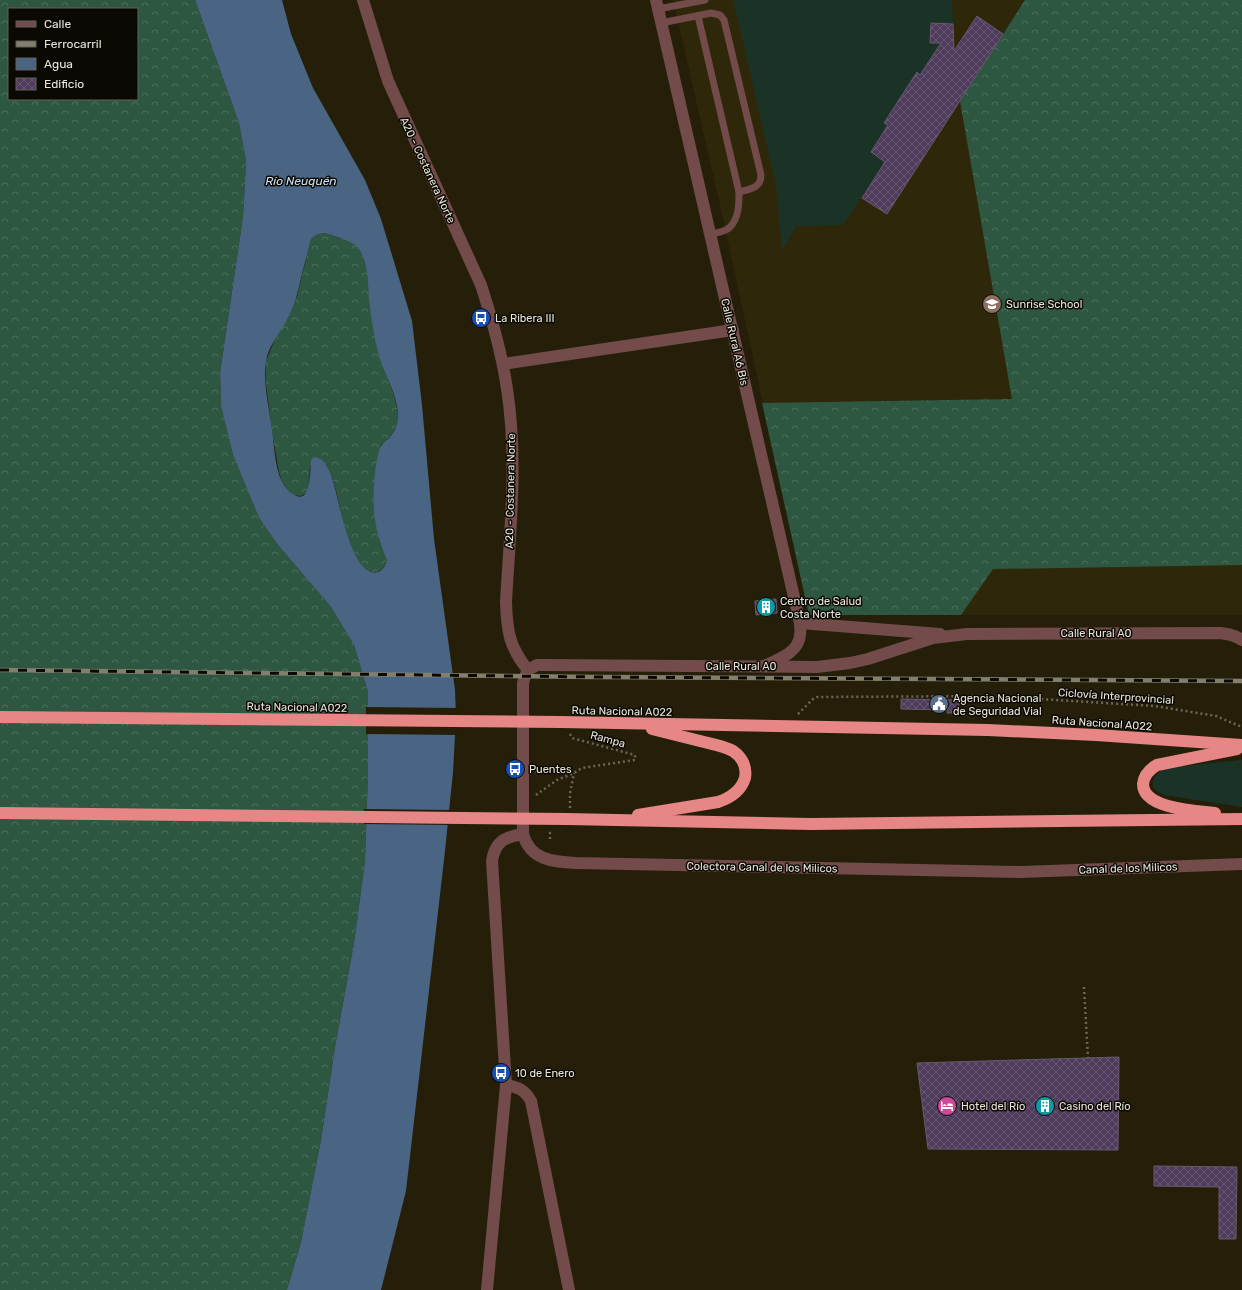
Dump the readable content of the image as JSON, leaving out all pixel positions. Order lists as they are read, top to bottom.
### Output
{
  "streets": {
    "highway": ["Ruta Nacional A022"],
    "street": [
      "A20 - Costanera Norte",
      "Calle Rural A6 Bis",
      "Calle Rural A0",
      "Colectora Canal de los Milicos",
      "Canal de los Milicos"
    ],
    "path": ["Ciclovía Interprovincial", "Rampa"]
  },
  "crossings": [
    ["A20 - Costanera Norte", "Calle Rural A0"],
    ["Calle Rural A6 Bis", "Calle Rural A0"],
    ["Colectora Canal de los Milicos", "Canal de los Milicos"]
  ],
  "water": ["Río Neuquén"],
  "places": {
    "school or university": ["Sunrise School"],
    "bus stop": ["La Ribera III", "Puentes", "10 de Enero"],
    "building": ["Centro de Salud Costa Norte", "Casino del Río"],
    "public building": ["Agencia Nacional de Seguridad Vial"],
    "hotel": ["Hotel del Río"]
  },
  "legend": [
    "Calle",
    "Ferrocarril",
    "Agua",
    "Edificio"
  ]
}
